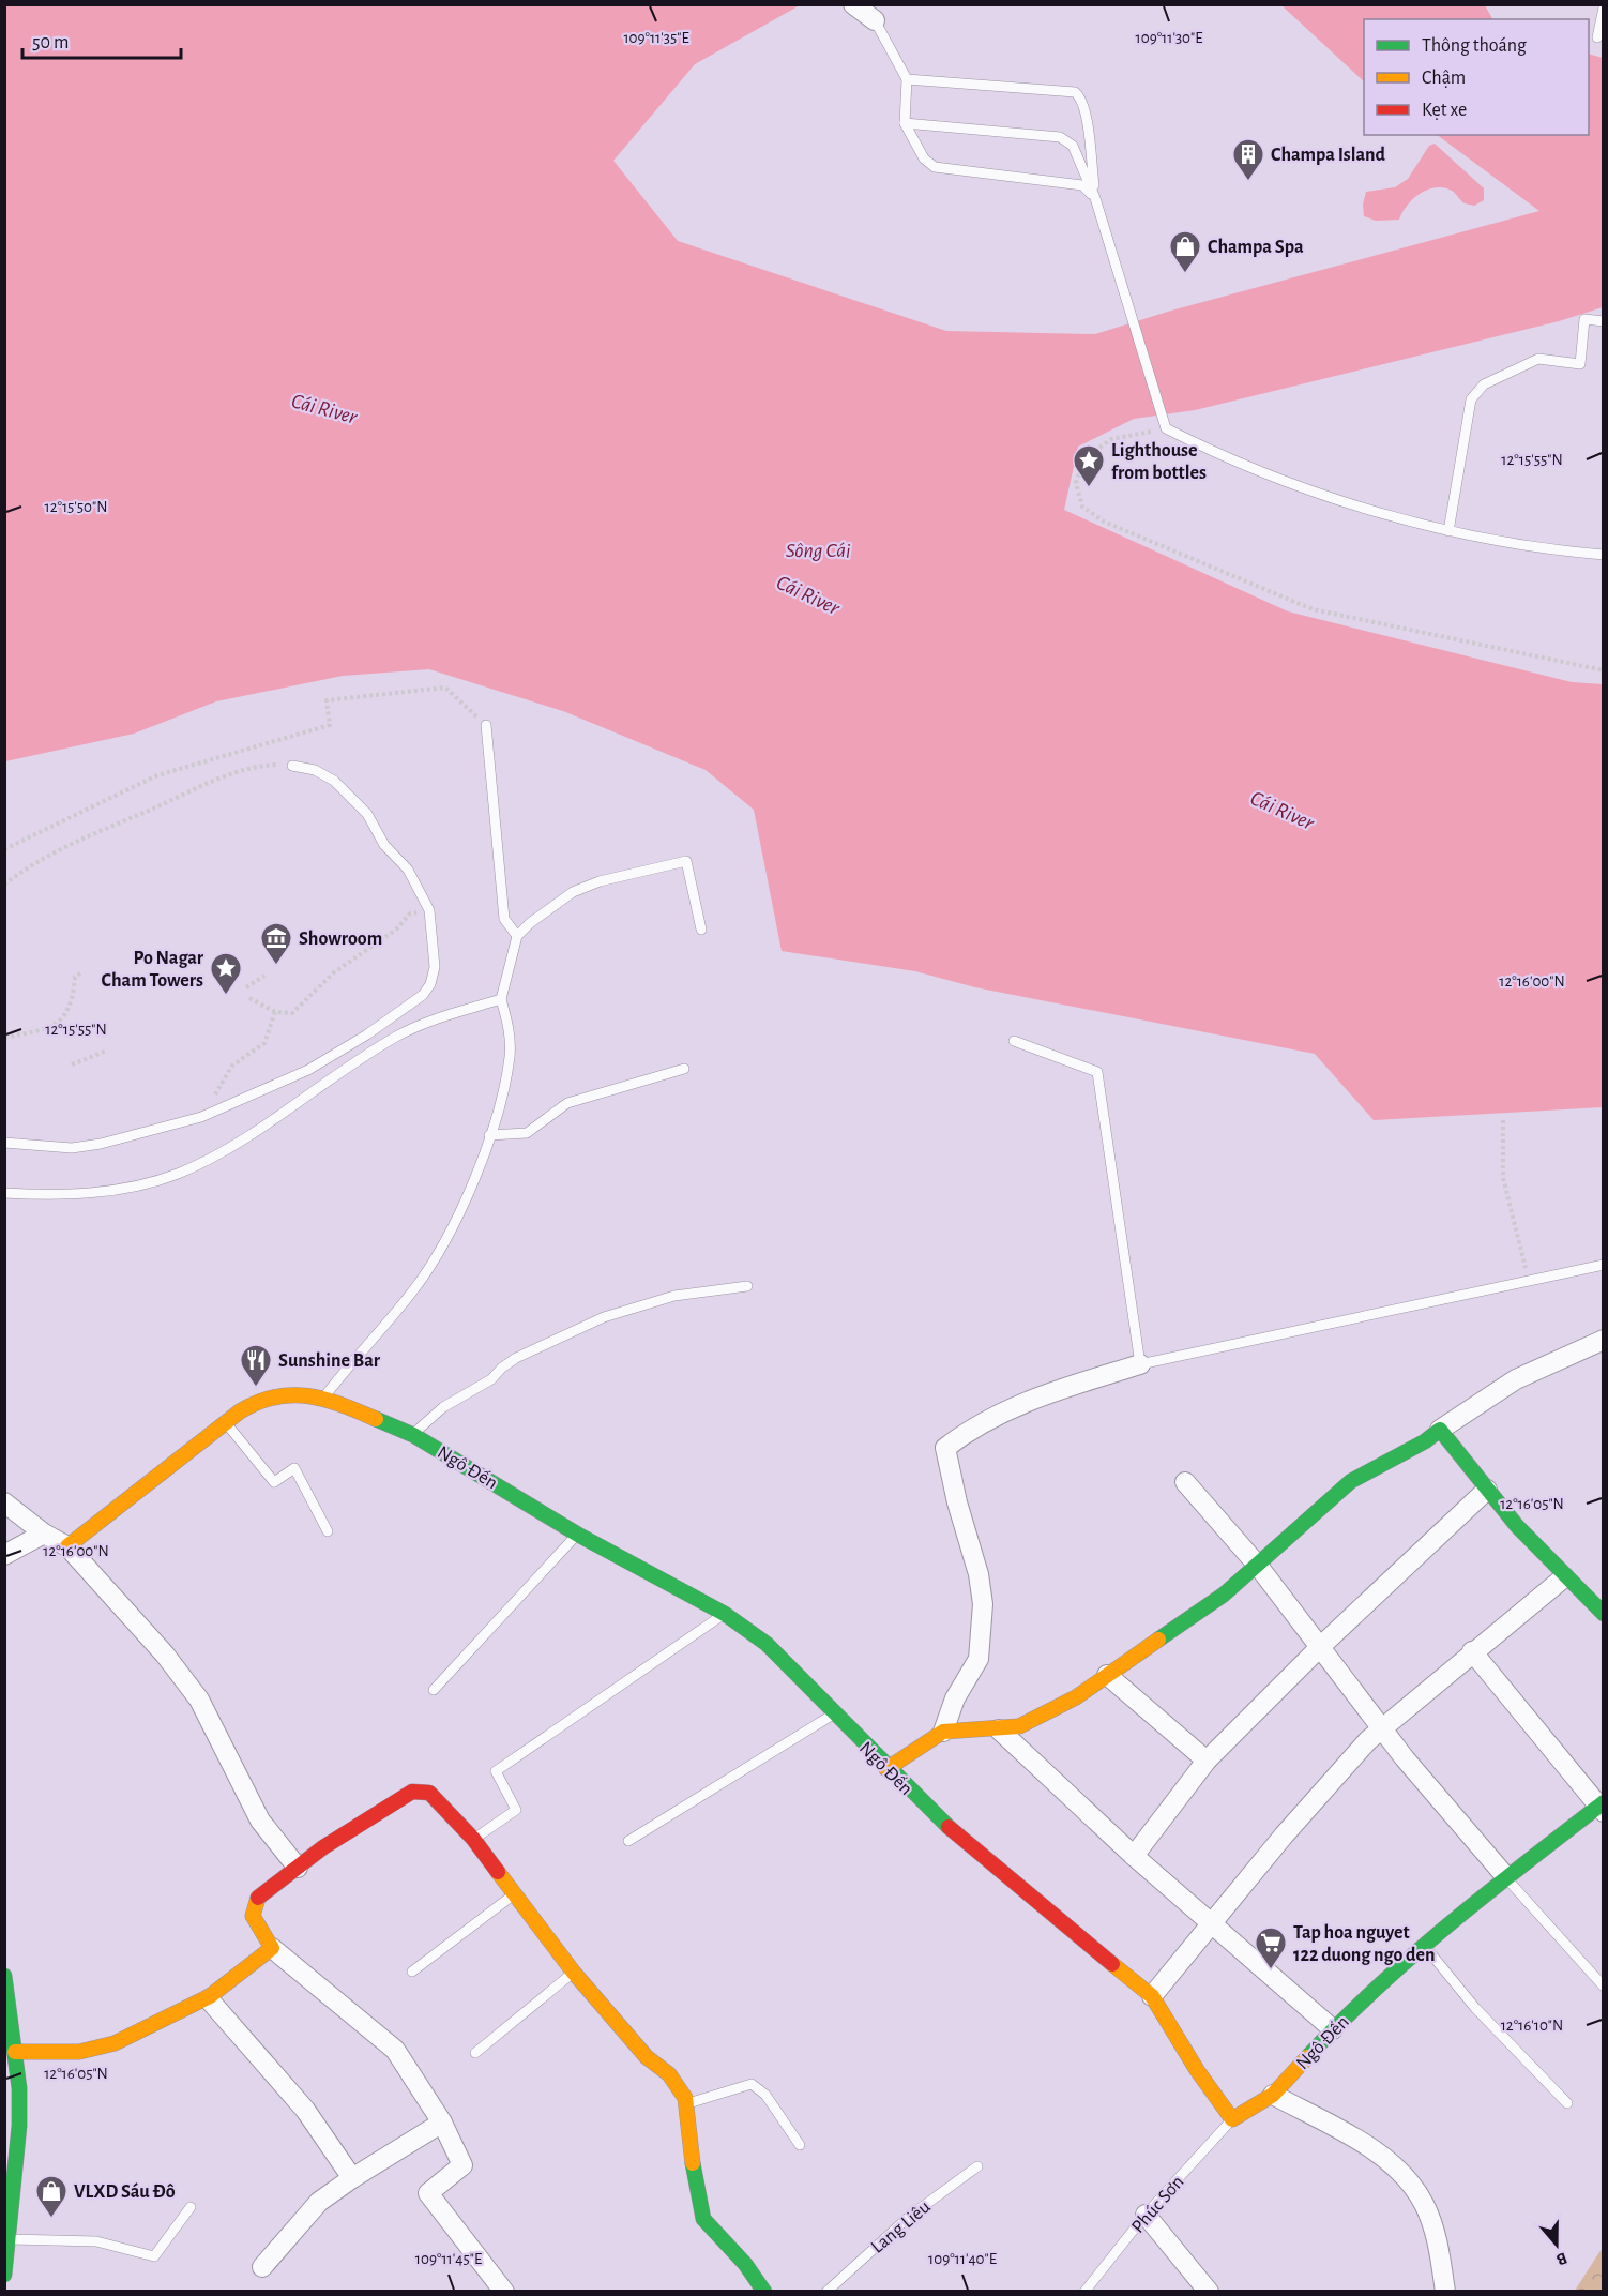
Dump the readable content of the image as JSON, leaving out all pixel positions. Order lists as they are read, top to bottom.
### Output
{
  "streets": {
    "street": ["Ngô Đến"],
    "lane": ["Phúc Sơn", "Lang Liêu"]
  },
  "crossings": [
    ["Ngô Đến", "Phúc Sơn"]
  ],
  "water": ["Cái River", "Sông Cái"],
  "places": {
    "building": ["Champa Island"],
    "shop": ["Champa Spa", "VLXD Sáu Đô"],
    "place": ["Lighthouse from bottles", "Po Nagar Cham Towers"],
    "museum": ["Showroom"],
    "restaurant": ["Sunshine Bar"],
    "supermarket": ["Tap hoa nguyet 122 duong ngo den"]
  },
  "legend": ["Thông thoáng", "Chậm", "Kẹt xe"],
  "scale_bar": "50 m",
  "north": "bottom",
  "coordinates": [
    "109°11'35\"E",
    "109°11'30\"E",
    "12°15'55\"N",
    "12°15'50\"N",
    "12°16'00\"N",
    "12°16'05\"N",
    "12°16'10\"N",
    "109°11'45\"E",
    "109°11'40\"E"
  ]
}
